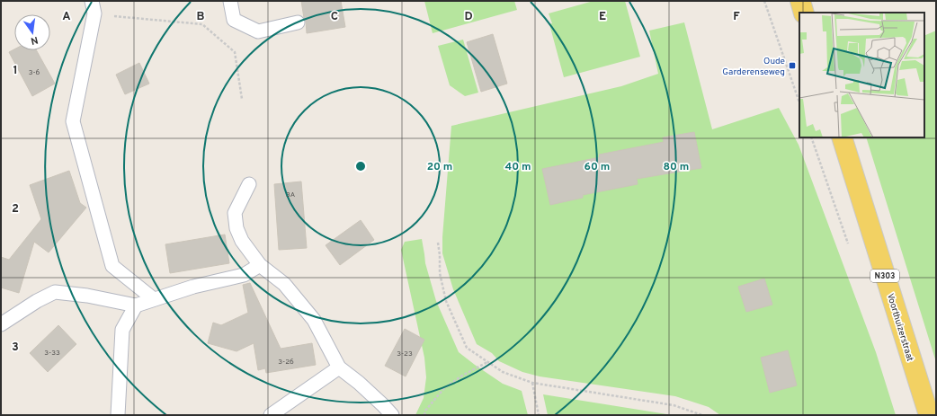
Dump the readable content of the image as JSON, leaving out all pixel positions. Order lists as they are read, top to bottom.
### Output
{
  "streets": {
    "main road": ["N303", "Voorthuizerstraat"]
  },
  "places": {
    "transit": ["Oude Garderenseweg"]
  },
  "house_numbers": [
    "3-6",
    "3A",
    "3-33",
    "3-23",
    "3-26"
  ],
  "north": "bottom",
  "grid": {
    "columns": [
      "A",
      "B",
      "C",
      "D",
      "E",
      "F"
    ],
    "rows": ["1", "2", "3"]
  },
  "rings": [
    "20 m",
    "40 m",
    "60 m",
    "80 m"
  ]
}
